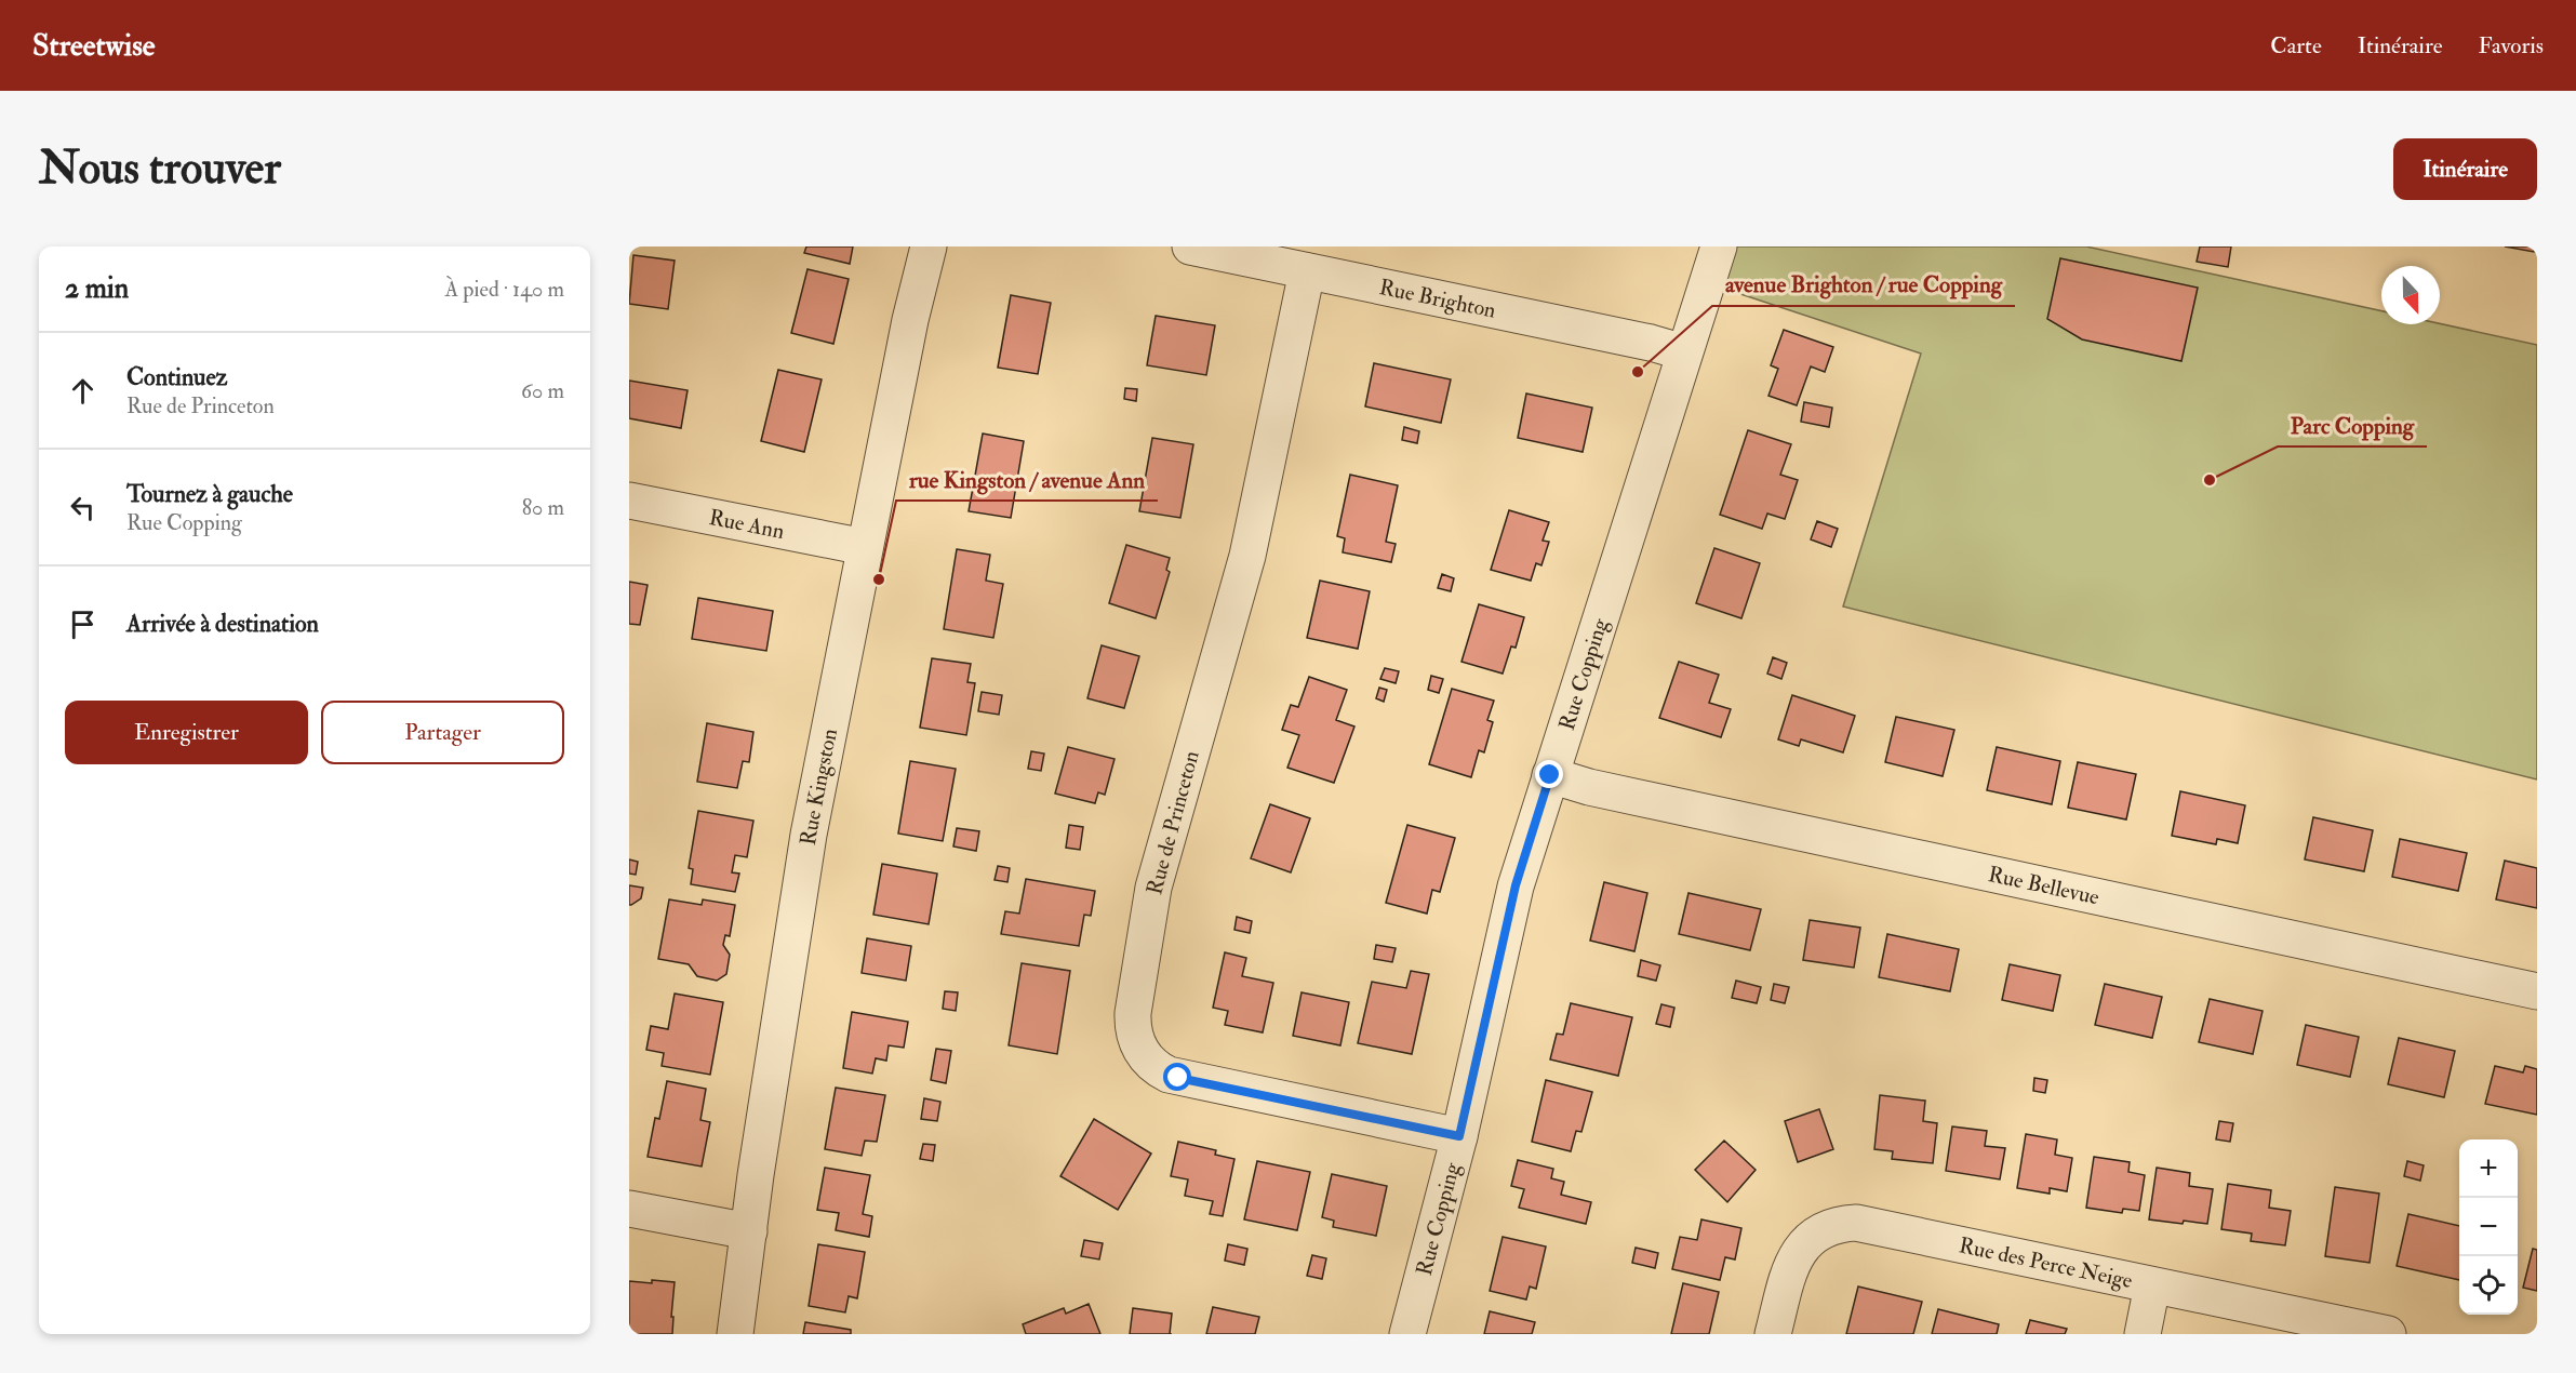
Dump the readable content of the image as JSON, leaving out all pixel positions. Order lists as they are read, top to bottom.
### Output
{
  "streets": {
    "street": [
      "Rue Brighton",
      "Rue Ann",
      "Rue Copping",
      "Rue Kingston",
      "Rue de Princeton",
      "Rue Bellevue",
      "Rue des Perce Neige"
    ]
  },
  "crossings": [
    ["Rue Brighton", "Rue Copping"],
    ["Rue Brighton", "Rue de Princeton"],
    ["Rue Ann", "Rue Kingston"],
    ["Rue Copping", "Rue de Princeton"],
    ["Rue Copping", "Rue Bellevue"]
  ],
  "places": ["avenue Brighton / rue Copping", "Parc Copping", "rue Kingston / avenue Ann"],
  "north": "bottom",
  "page": {
    "header": "Streetwise",
    "nav": ["Carte", "Itinéraire", "Favoris"],
    "buttons": [
      "Itinéraire",
      ["Enregistrer", "Partager"]
    ],
    "title": "Nous trouver",
    "heading": ["2 min", "À pied · 140 m"],
    "list": [
      ["Continuez", "Rue de Princeton", "60 m"],
      ["Tournez à gauche", "Rue Copping", "80 m"],
      "Arrivée à destination"
    ],
    "map_buttons": ["+", "−"]
  }
}
